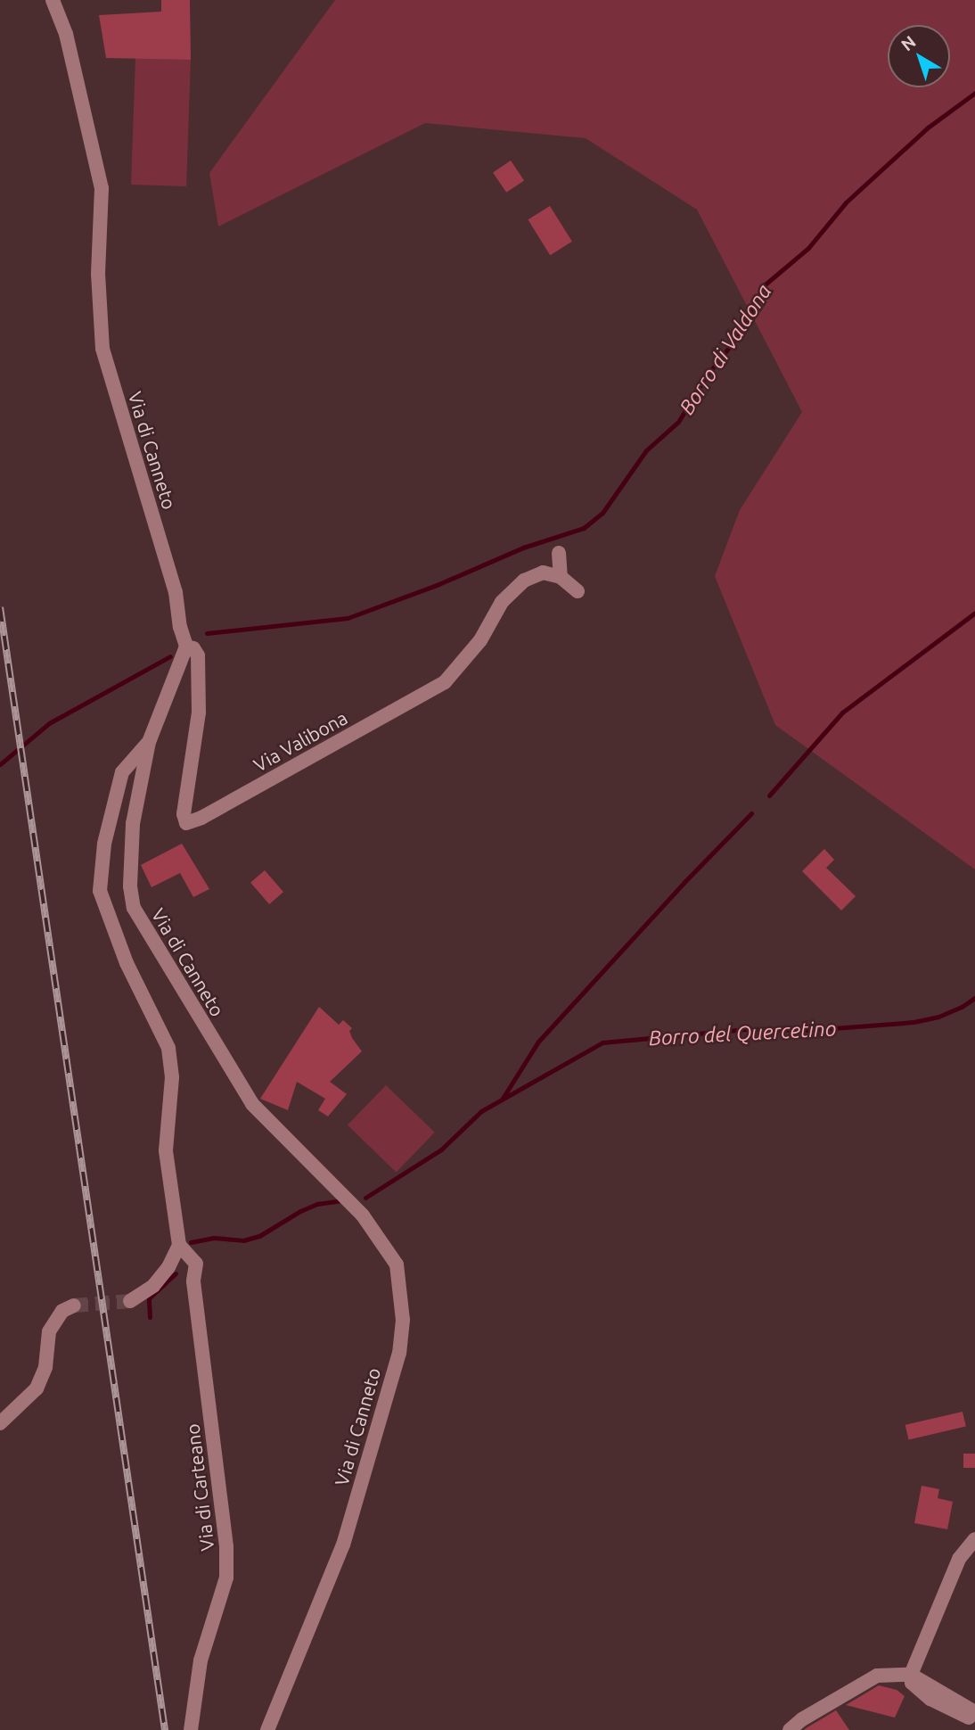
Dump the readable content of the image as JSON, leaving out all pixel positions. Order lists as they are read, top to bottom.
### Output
{
  "streets": {
    "street": ["Via di Canneto", "Via Valibona", "Via di Carteano"]
  },
  "crossings": [
    ["Via di Canneto", "Via Valibona"]
  ],
  "water": ["Borro di Valdona", "Borro del Quercetino"],
  "north": "top left"
}
